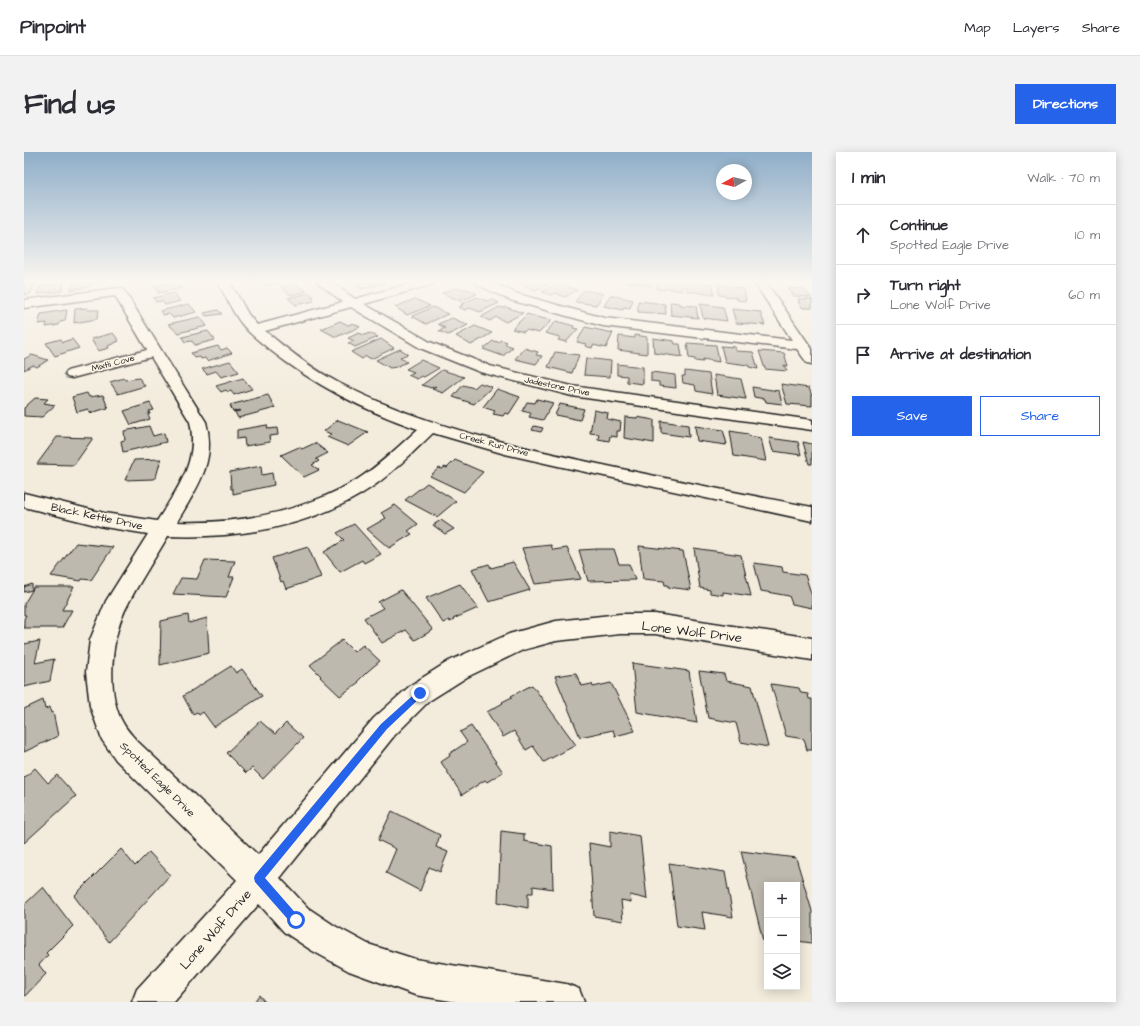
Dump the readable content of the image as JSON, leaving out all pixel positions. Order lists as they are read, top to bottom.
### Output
{
  "streets": {
    "street": [
      "Mixtli Cove",
      "Jadestone Drive",
      "Creek Run Drive",
      "Black Kettle Drive",
      "Lone Wolf Drive",
      "Spotted Eagle Drive"
    ]
  },
  "crossings": [
    ["Mixtli Cove", "Spotted Eagle Drive"],
    ["Creek Run Drive", "Black Kettle Drive"],
    ["Black Kettle Drive", "Spotted Eagle Drive"],
    ["Lone Wolf Drive", "Spotted Eagle Drive"]
  ],
  "north": "left",
  "page": {
    "header": "Pinpoint",
    "nav": ["Map", "Layers", "Share"],
    "buttons": [
      "Directions",
      ["Save", "Share"]
    ],
    "title": "Find us",
    "heading": ["1 min", "Walk · 70 m"],
    "list": [
      ["Continue", "Spotted Eagle Drive", "10 m"],
      ["Turn right", "Lone Wolf Drive", "60 m"],
      "Arrive at destination"
    ],
    "map_buttons": ["+", "−"]
  }
}
